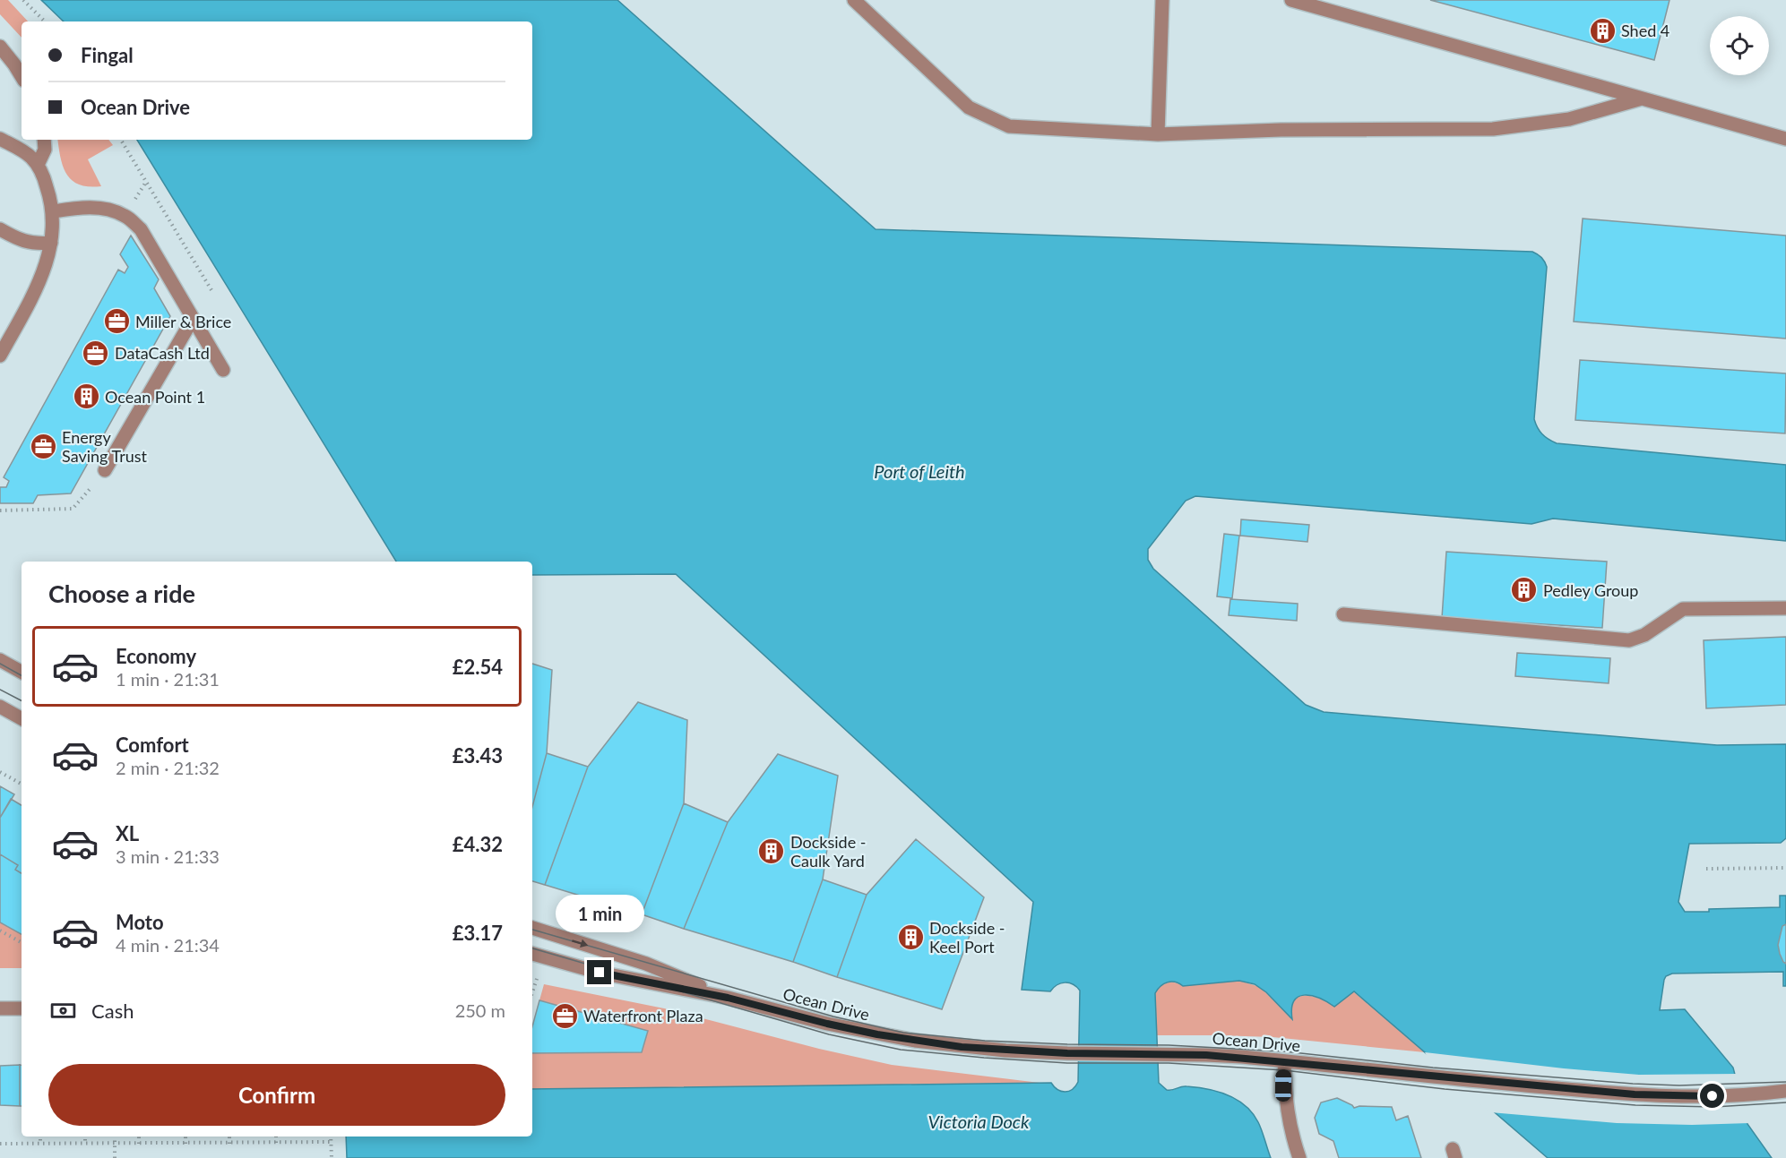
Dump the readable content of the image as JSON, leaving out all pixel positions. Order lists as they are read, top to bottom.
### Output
{
  "streets": {
    "street": ["Ocean Drive"]
  },
  "water": ["Port of Leith", "Victoria Dock"],
  "places": {
    "building": [
      "Shed 4",
      "Ocean Point 1",
      "Pedley Group",
      "Dockside - Caulk Yard",
      "Dockside - Keel Port"
    ],
    "office": [
      "Miller & Brice",
      "DataCash Ltd",
      "Energy Saving Trust",
      "Waterfront Plaza"
    ]
  },
  "page": {
    "banner": ["Fingal", "Ocean Drive"],
    "heading": "Choose a ride",
    "list": [
      {
        "name": "Economy",
        "note": "1 min · 21:31",
        "value": "£2.54"
      },
      {
        "name": "Comfort",
        "note": "2 min · 21:32",
        "value": "£3.43"
      },
      {
        "name": "XL",
        "note": "3 min · 21:33",
        "value": "£4.32"
      },
      {
        "name": "Moto",
        "note": "4 min · 21:34",
        "value": "£3.17"
      }
    ],
    "bubble": "1 min",
    "pay": ["Cash", "250 m"],
    "buttons": "Confirm"
  }
}
